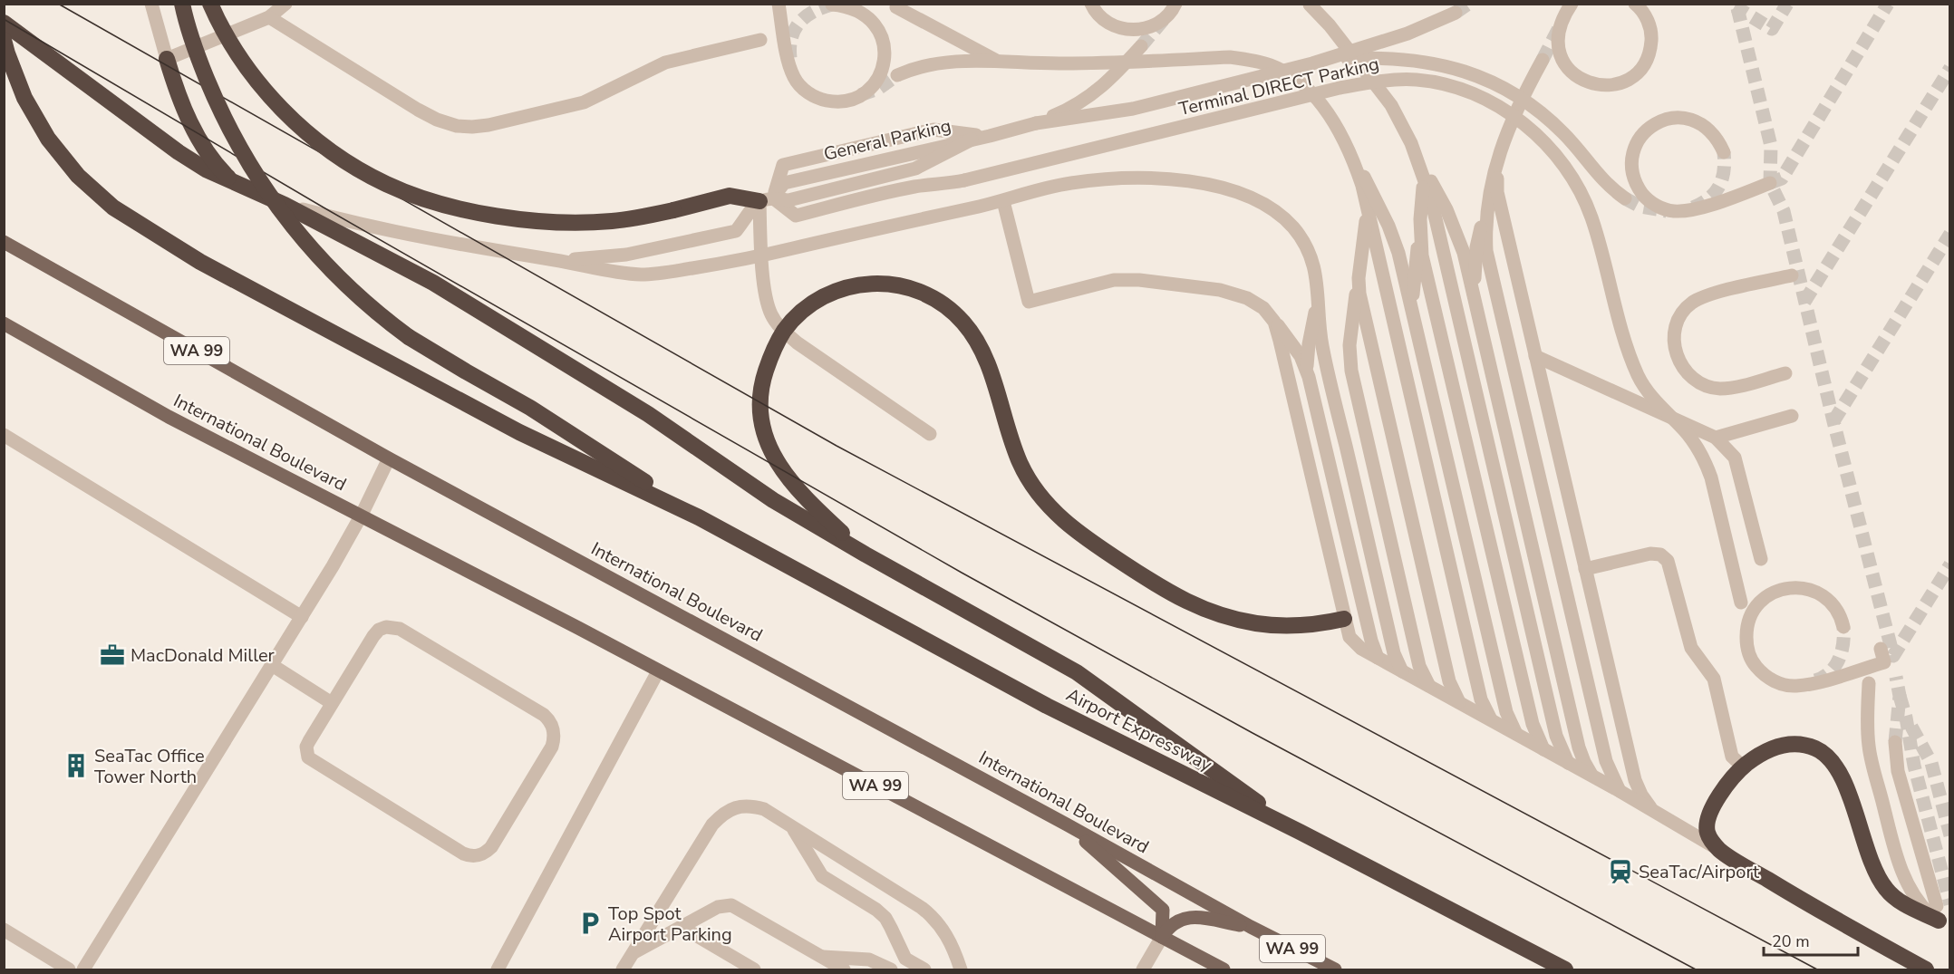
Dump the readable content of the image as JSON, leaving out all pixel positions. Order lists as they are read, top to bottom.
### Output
{
  "streets": {
    "highway": ["Airport Expressway"],
    "main road": ["WA 99", "International Boulevard"],
    "lane": ["Terminal DIRECT Parking", "General Parking"]
  },
  "crossings": [
    ["Terminal DIRECT Parking", "General Parking"]
  ],
  "places": {
    "office": ["MacDonald Miller"],
    "building": ["SeaTac Office Tower North"],
    "station": ["SeaTac/Airport"],
    "parking": ["Top Spot Airport Parking"]
  },
  "scale_bar": "20 m"
}
